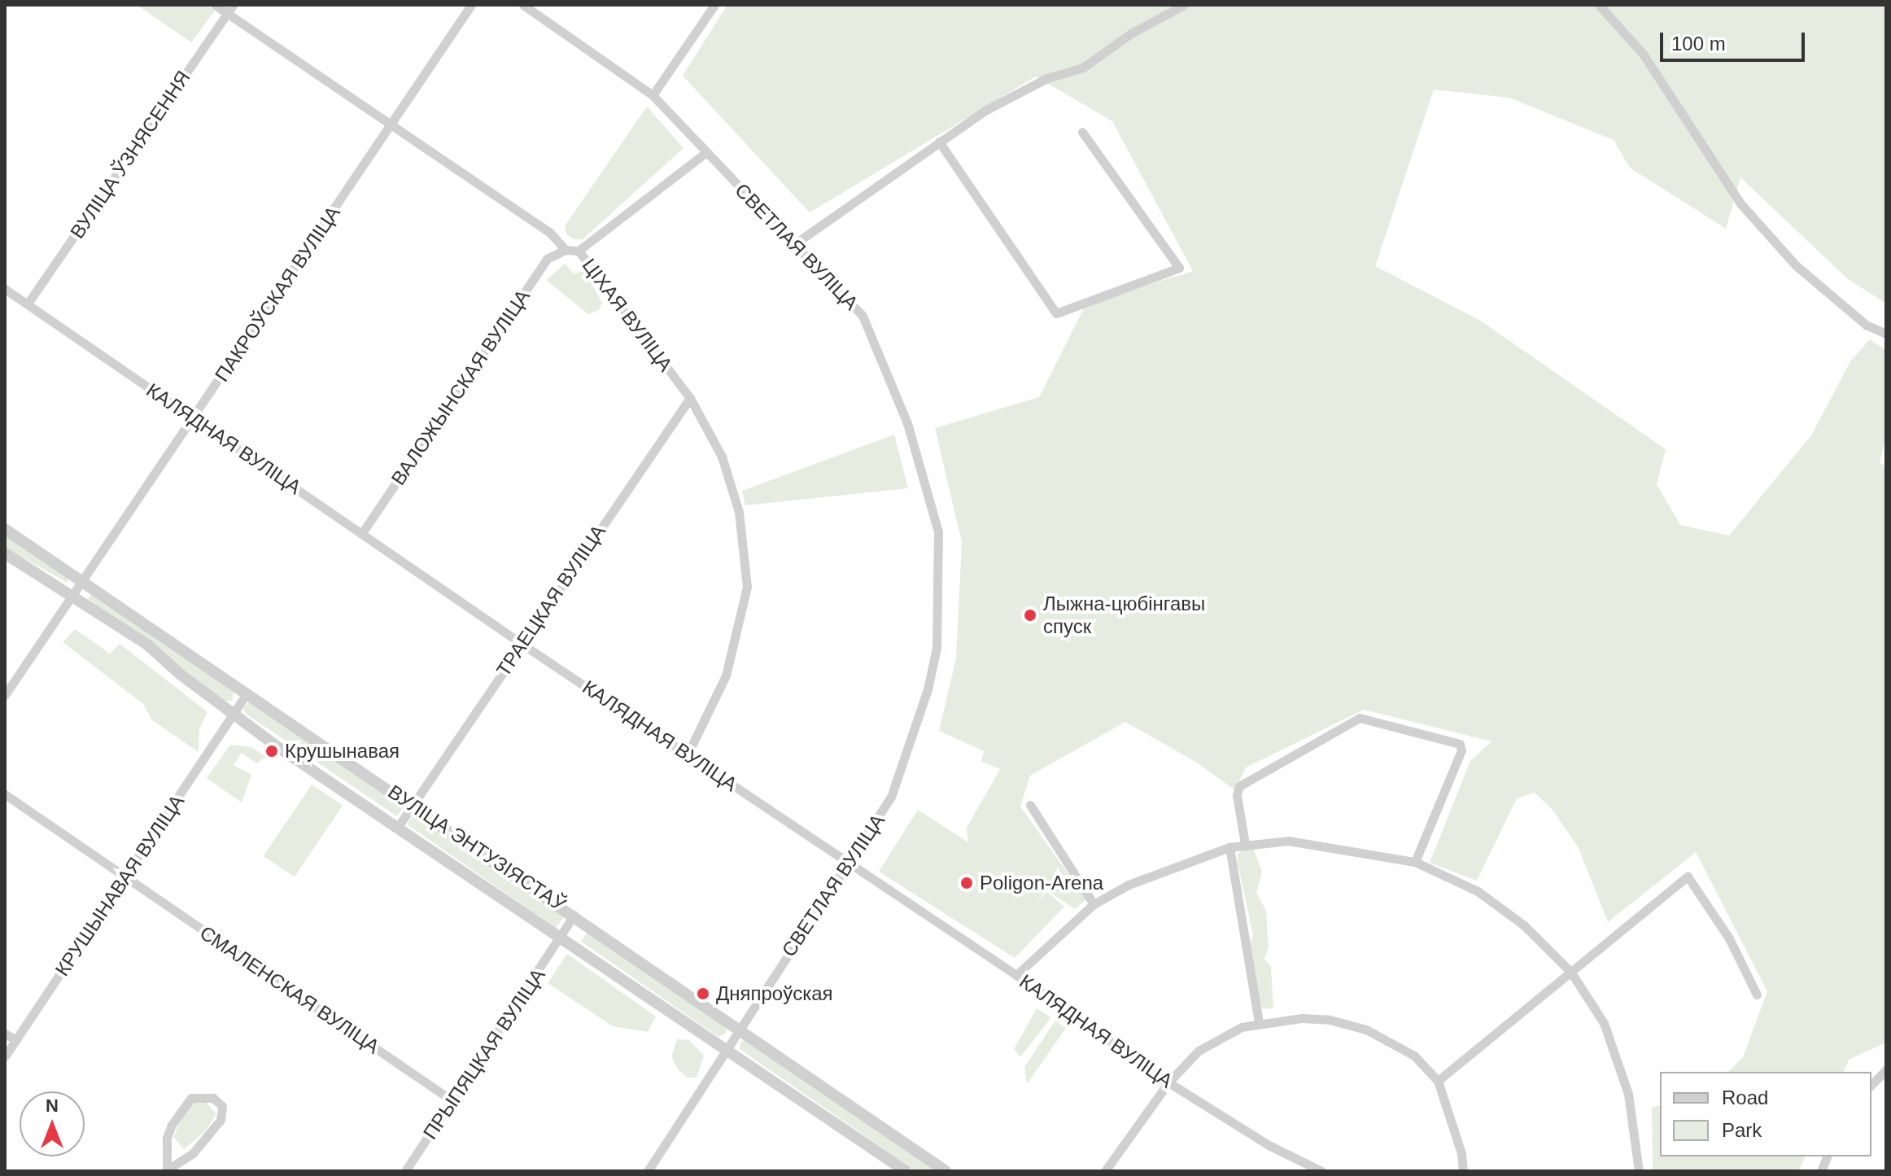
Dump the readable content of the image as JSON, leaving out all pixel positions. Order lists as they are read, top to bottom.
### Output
{
  "streets": {
    "street": [
      "ВУЛІЦА ЎЗНЯСЕННЯ",
      "СВЕТЛАЯ ВУЛІЦА",
      "ПАКРОЎСКАЯ ВУЛІЦА",
      "ЦІХАЯ ВУЛІЦА",
      "ВАЛОЖЫНСКАЯ ВУЛІЦА",
      "КАЛЯДНАЯ ВУЛІЦА",
      "ТРАЕЦКАЯ ВУЛІЦА",
      "ВУЛІЦА ЭНТУЗІЯСТАЎ",
      "КРУШЫНАВАЯ ВУЛІЦА",
      "СМАЛЕНСКАЯ ВУЛІЦА",
      "ПРЫПЯЦКАЯ ВУЛІЦА"
    ]
  },
  "crossings": [
    ["ВУЛІЦА ЎЗНЯСЕННЯ", "ЦІХАЯ ВУЛІЦА"],
    ["ВУЛІЦА ЎЗНЯСЕННЯ", "КАЛЯДНАЯ ВУЛІЦА"],
    ["СВЕТЛАЯ ВУЛІЦА", "КАЛЯДНАЯ ВУЛІЦА"],
    ["СВЕТЛАЯ ВУЛІЦА", "ВУЛІЦА ЭНТУЗІЯСТАЎ"],
    ["ПАКРОЎСКАЯ ВУЛІЦА", "ЦІХАЯ ВУЛІЦА"],
    ["ПАКРОЎСКАЯ ВУЛІЦА", "КАЛЯДНАЯ ВУЛІЦА"],
    ["ПАКРОЎСКАЯ ВУЛІЦА", "ВУЛІЦА ЭНТУЗІЯСТАЎ"],
    ["ЦІХАЯ ВУЛІЦА", "ВАЛОЖЫНСКАЯ ВУЛІЦА"],
    ["ЦІХАЯ ВУЛІЦА", "КАЛЯДНАЯ ВУЛІЦА"],
    ["ЦІХАЯ ВУЛІЦА", "ТРАЕЦКАЯ ВУЛІЦА"],
    ["ВАЛОЖЫНСКАЯ ВУЛІЦА", "КАЛЯДНАЯ ВУЛІЦА"],
    ["КАЛЯДНАЯ ВУЛІЦА", "ТРАЕЦКАЯ ВУЛІЦА"],
    ["ТРАЕЦКАЯ ВУЛІЦА", "ВУЛІЦА ЭНТУЗІЯСТАЎ"],
    ["ВУЛІЦА ЭНТУЗІЯСТАЎ", "КРУШЫНАВАЯ ВУЛІЦА"],
    ["ВУЛІЦА ЭНТУЗІЯСТАЎ", "ПРЫПЯЦКАЯ ВУЛІЦА"],
    ["КРУШЫНАВАЯ ВУЛІЦА", "СМАЛЕНСКАЯ ВУЛІЦА"],
    ["СМАЛЕНСКАЯ ВУЛІЦА", "ПРЫПЯЦКАЯ ВУЛІЦА"]
  ],
  "places": [
    "Лыжна-цюбінгавы спуск",
    "Крушынавая",
    "Poligon-Arena",
    "Дняпроўская"
  ],
  "legend": ["Road", "Park"],
  "scale_bar": "100 m",
  "north": "top"
}
